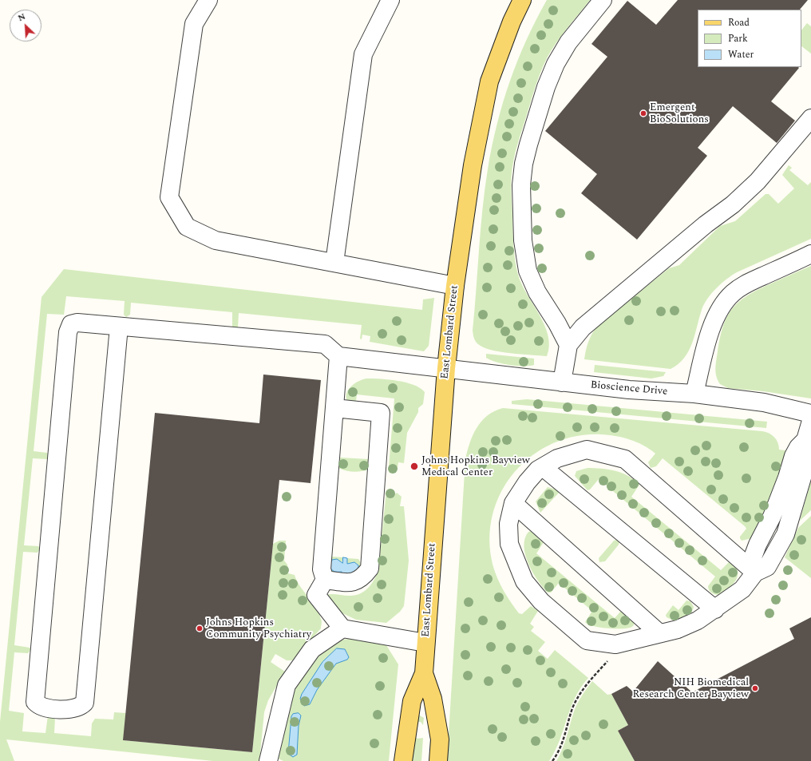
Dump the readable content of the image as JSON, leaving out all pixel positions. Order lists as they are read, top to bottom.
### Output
{
  "streets": {
    "main road": ["East Lombard Street"],
    "street": ["Bioscience Drive"]
  },
  "crossings": [
    ["East Lombard Street", "Bioscience Drive"]
  ],
  "places": [
    "Emergent BioSolutions",
    "Johns Hopkins Bayview Medical Center",
    "Johns Hopkins Community Psychiatry",
    "NIH Biomedical Research Center Bayview"
  ],
  "legend": ["Road", "Park", "Water"],
  "north": "top left"
}
